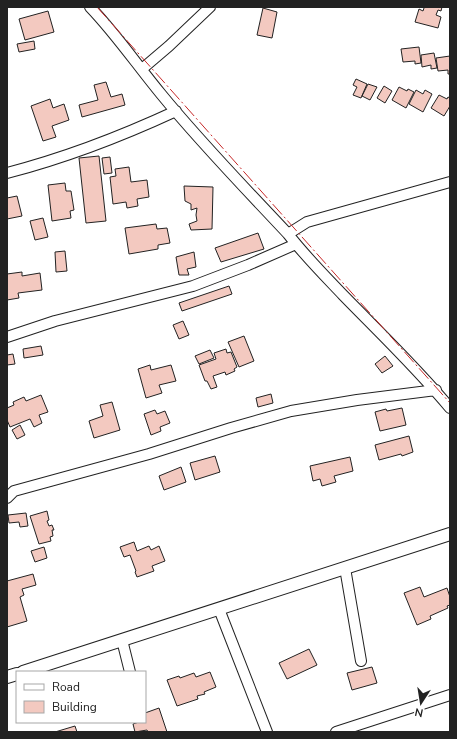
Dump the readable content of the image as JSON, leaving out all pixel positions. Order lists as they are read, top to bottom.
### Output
{
  "legend": ["Road", "Building"],
  "north": "bottom"
}
